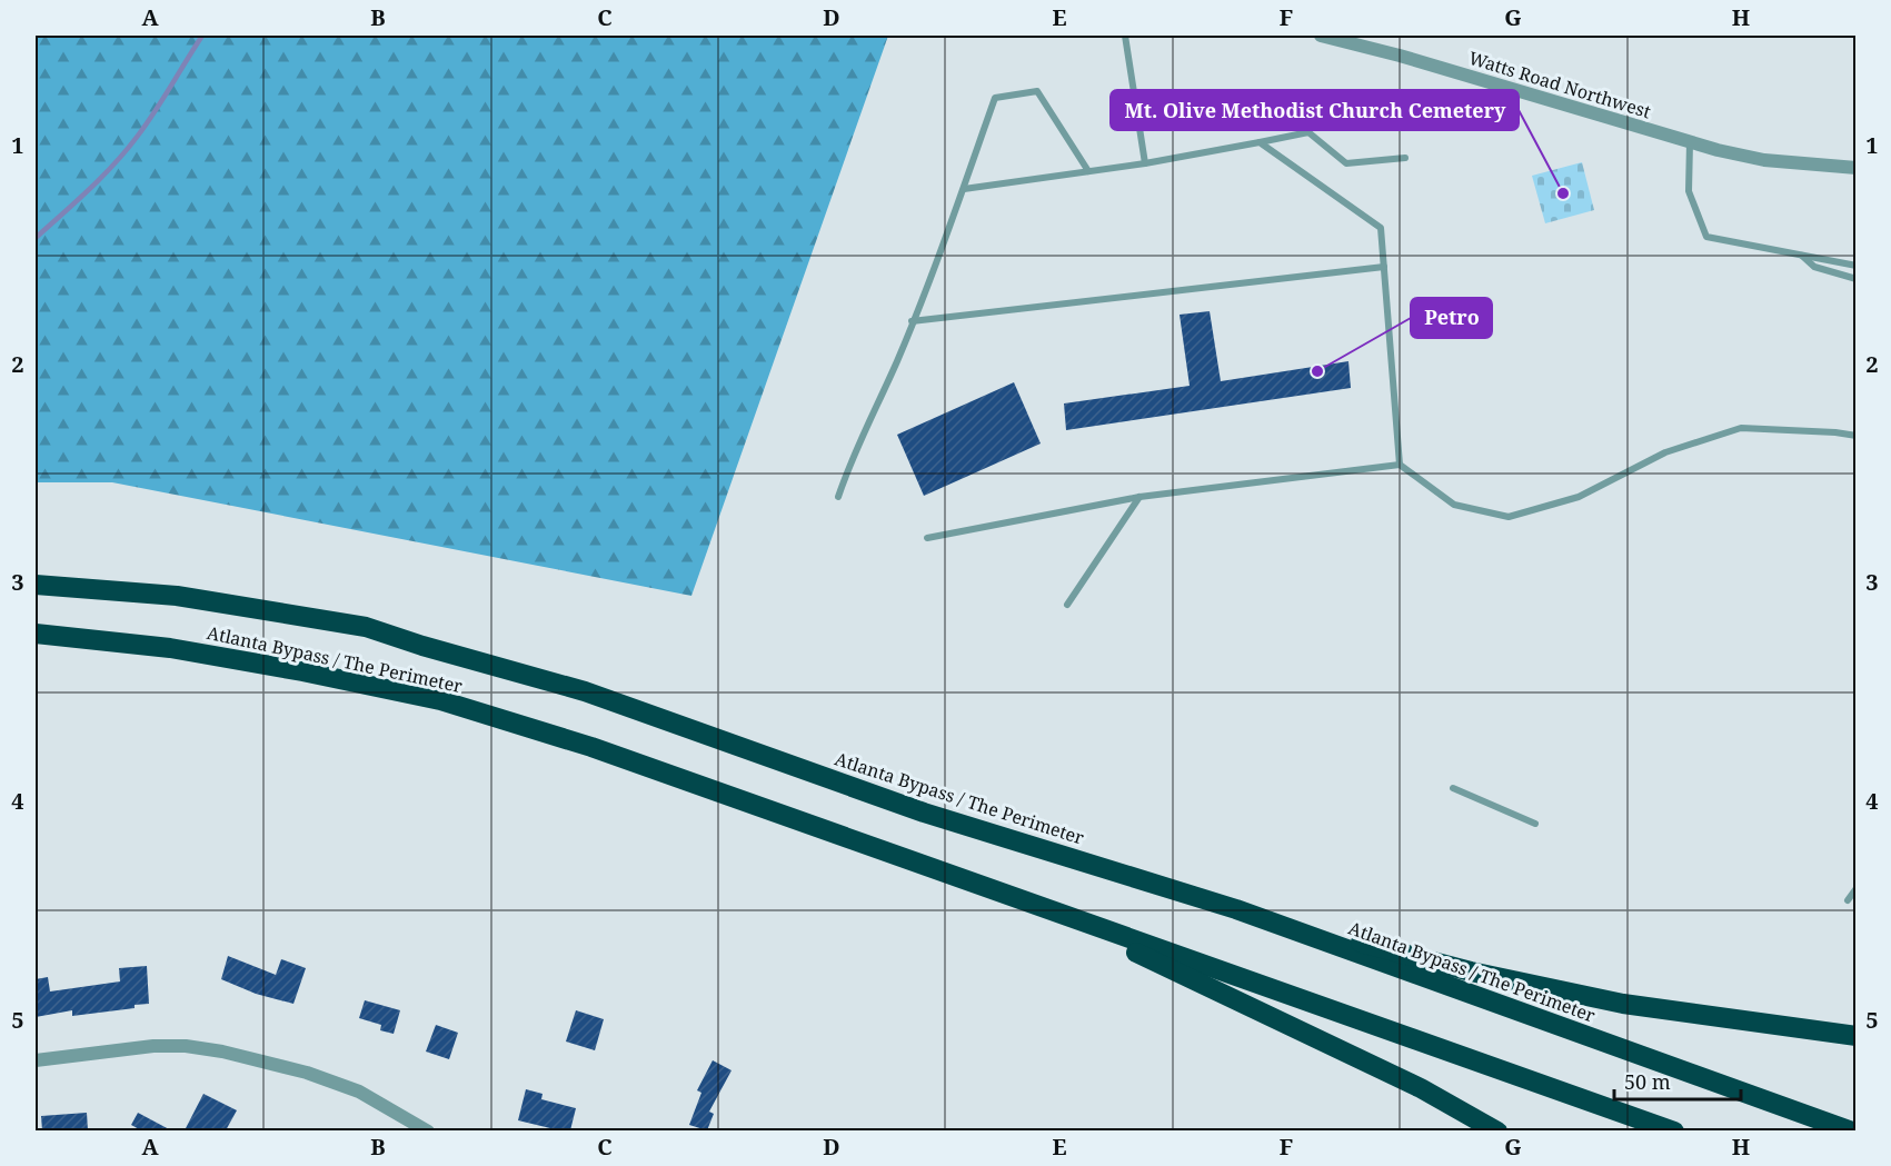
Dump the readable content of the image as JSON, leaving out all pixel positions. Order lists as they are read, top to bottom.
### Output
{
  "streets": {
    "highway": ["Atlanta Bypass / The Perimeter"],
    "street": ["Watts Road Northwest"]
  },
  "places": ["Mt. Olive Methodist Church Cemetery", "Petro"],
  "scale_bar": "50 m",
  "grid": {
    "columns": [
      "A",
      "B",
      "C",
      "D",
      "E",
      "F",
      "G",
      "H"
    ],
    "rows": [
      "1",
      "2",
      "3",
      "4",
      "5"
    ]
  }
}
